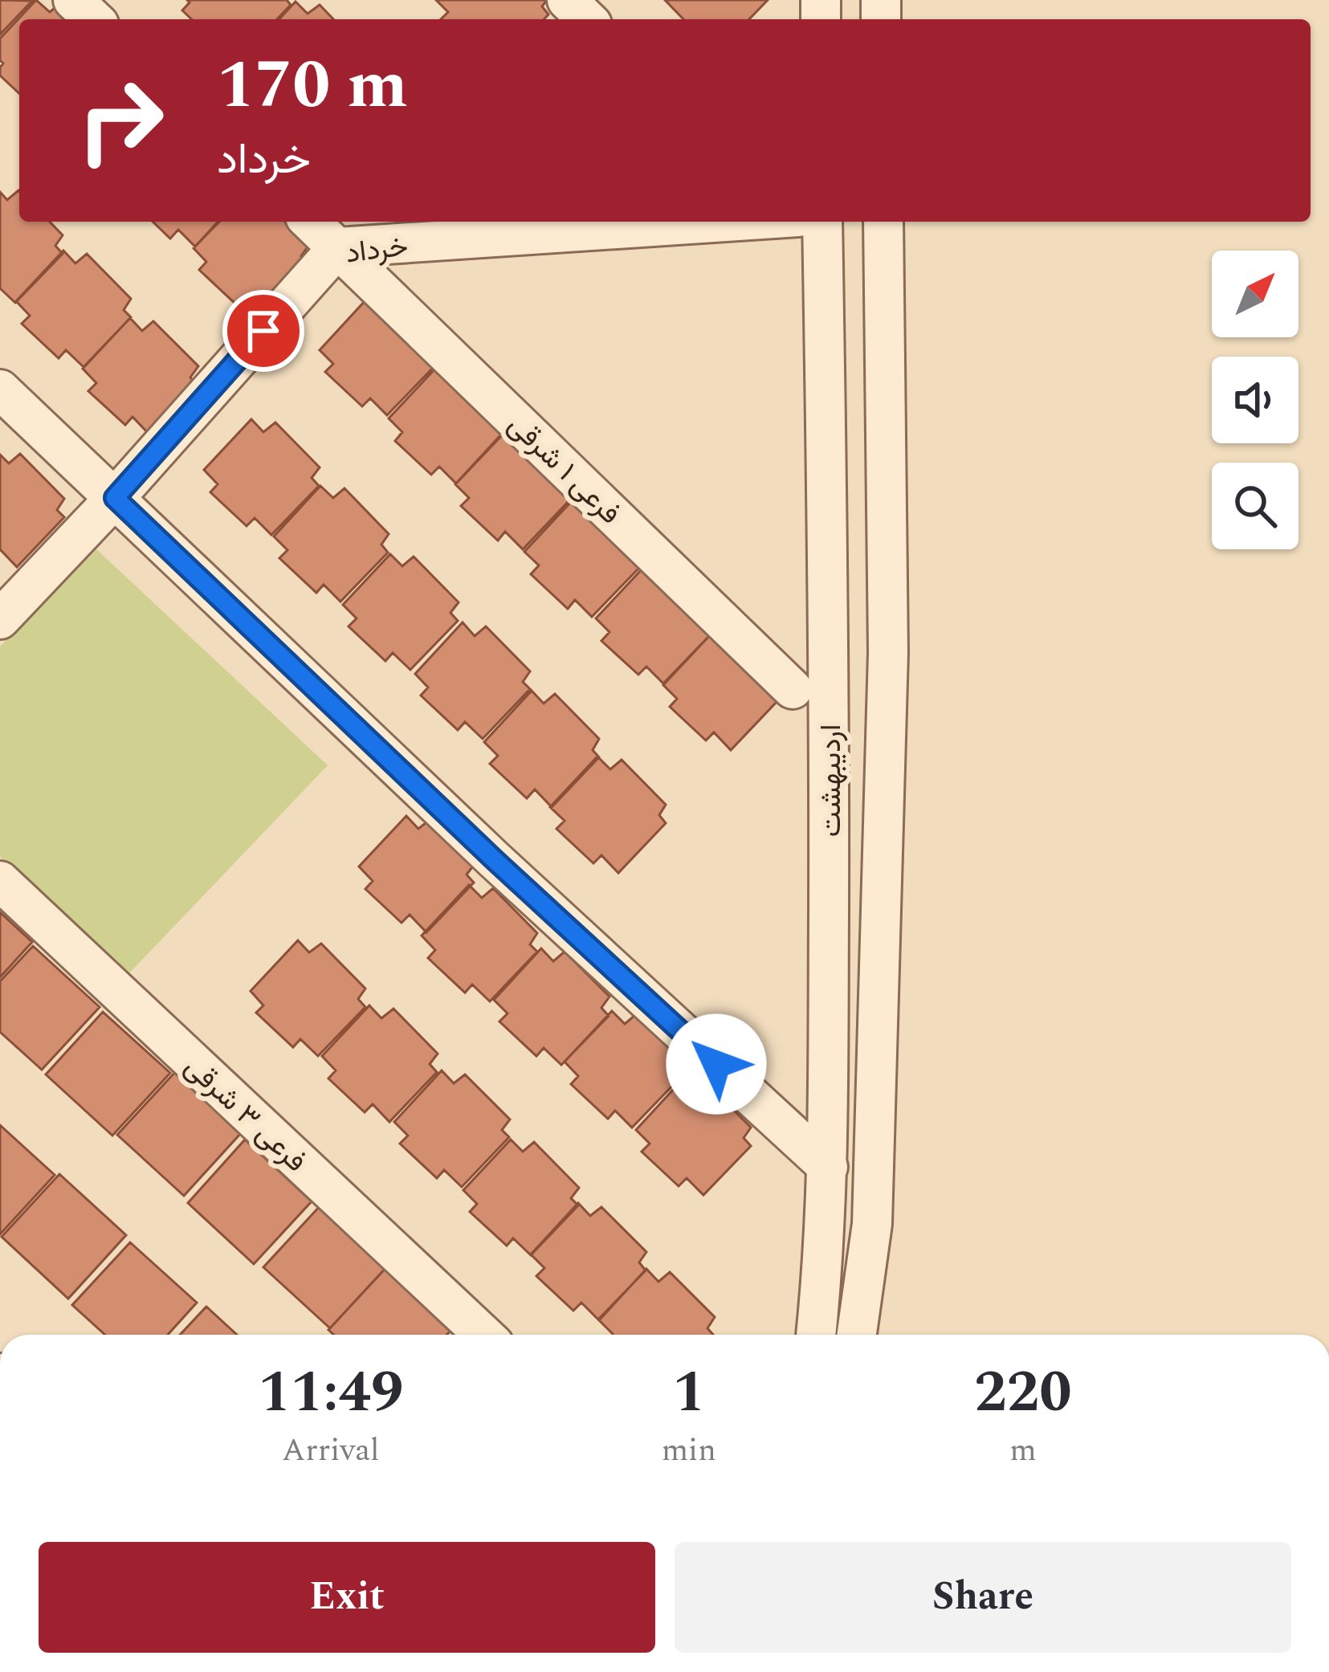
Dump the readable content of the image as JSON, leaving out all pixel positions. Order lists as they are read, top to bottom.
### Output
{
  "streets": {
    "street": [
      "خرداد",
      "فرعی ۱ شرقی",
      "اردیبهشت",
      "فرعی ۳ شرقی"
    ]
  },
  "crossings": [
    ["خرداد", "فرعی ۱ شرقی"]
  ],
  "north": "top right",
  "page": {
    "turn": ["170 m", "خرداد"],
    "eta": [
      "11:49",
      "Arrival",
      "1",
      "min",
      "220",
      "m"
    ],
    "buttons": ["Exit", "Share"]
  }
}
